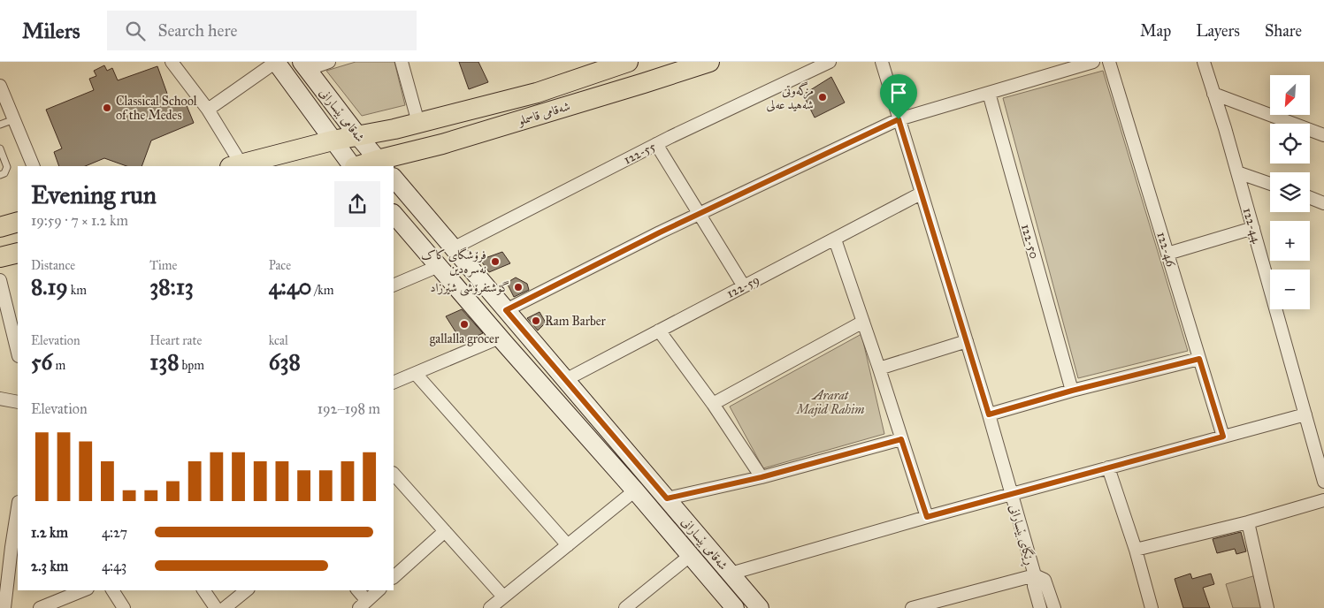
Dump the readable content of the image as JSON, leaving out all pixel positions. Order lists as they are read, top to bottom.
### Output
{
  "streets": {
    "main road": ["شەقامی قاسملو", "شەقامی بێسارانی"],
    "street": [
      "122-55",
      "122-44",
      "122-50",
      "122-46",
      "122-59",
      "ڕێگای بێسارانی"
    ]
  },
  "crossings": [
    ["شەقامی قاسملو", "شەقامی بێسارانی"],
    ["شەقامی بێسارانی", "122-55"],
    ["شەقامی بێسارانی", "122-59"],
    ["122-59", "ڕێگای بێسارانی"]
  ],
  "parks": ["Ararat Majid Rahim"],
  "places": [
    "مزگەوتی شەهید عەلی",
    "Classical School of the Medes",
    "فرۆشگای کاک نەسرەدین",
    "گۆشتفرۆشی شێرزاد",
    "Ram Barber",
    "gallalla grocer"
  ],
  "north": "bottom left",
  "page": {
    "header": "Milers",
    "search": "Search here",
    "nav": ["Map", "Layers", "Share"],
    "map_buttons": ["+", "−"],
    "heading": ["Evening run", "19:59 · 7 × 1.2 km"],
    "stats": [
      ["Distance", "8.19 km"],
      ["Time", "38:13"],
      ["Pace", "4:40 /km"],
      ["Elevation", "56 m"],
      ["Heart rate", "138 bpm"],
      ["kcal", "638"]
    ],
    "chart": ["Elevation", "192–198 m"],
    "list": [
      {
        "name": "1.2 km",
        "note": "4:27"
      },
      {
        "name": "2.3 km",
        "note": "4:43"
      }
    ]
  }
}
